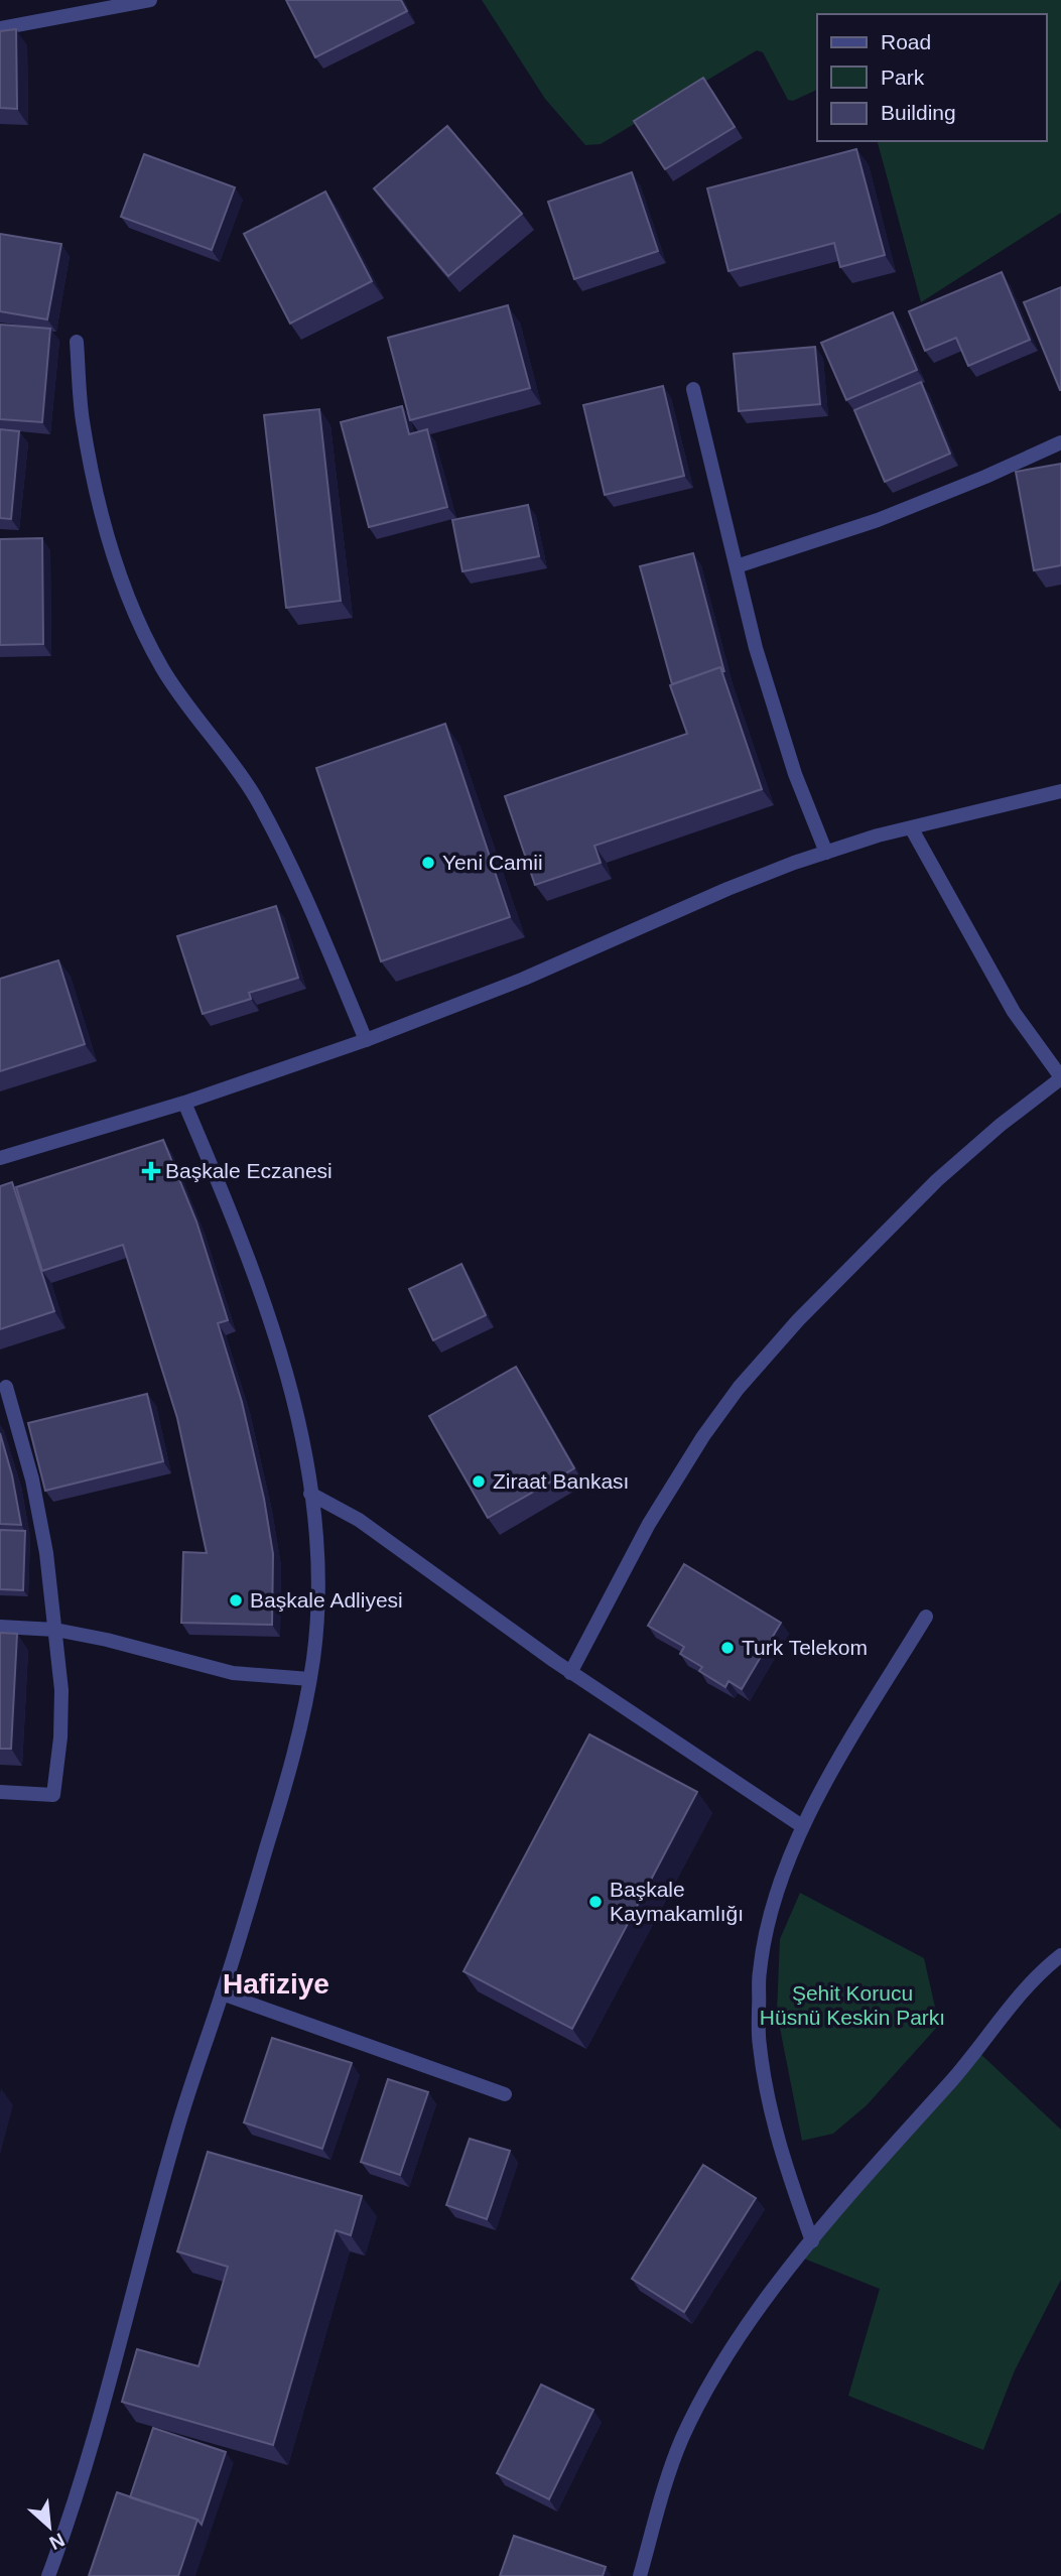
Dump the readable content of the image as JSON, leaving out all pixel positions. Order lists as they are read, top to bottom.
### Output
{
  "districts": ["Hafiziye"],
  "parks": ["Şehit Korucu Hüsnü Keskin Parkı"],
  "places": {
    "other": [
      "Yeni Camii",
      "Ziraat Bankası",
      "Başkale Adliyesi",
      "Turk Telekom",
      "Başkale Kaymakamlığı"
    ],
    "health": ["Başkale Eczanesi"]
  },
  "legend": ["Road", "Park", "Building"],
  "north": "bottom right"
}
